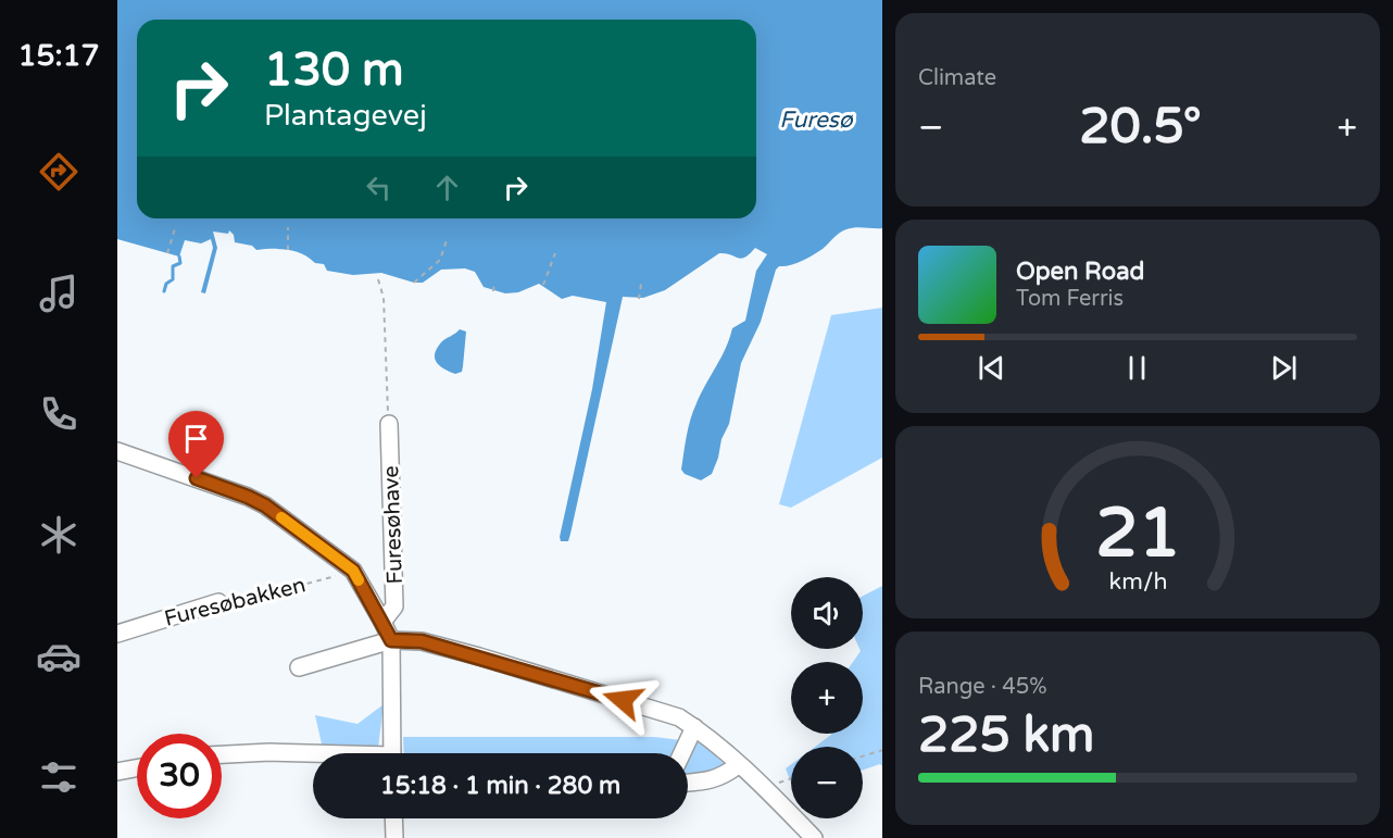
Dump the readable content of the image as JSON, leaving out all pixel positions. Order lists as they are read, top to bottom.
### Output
{
  "streets": {
    "street": ["Furesøhave", "Furesøbakken"]
  },
  "water": ["Furesø"],
  "page": {
    "tabs": "15:17",
    "tile": [
      "Climate",
      ["Range · 45%", "225 km"]
    ],
    "turn": ["130 m", "Plantagevej"],
    "heat": ["−", "20.5°", "+"],
    "song": ["Open Road", "Tom Ferris"],
    "map_buttons": ["+", "−"],
    "limit": "30",
    "trip": "15:18 · 1 min · 280 m",
    "gauge": ["21", "km/h"]
  }
}
